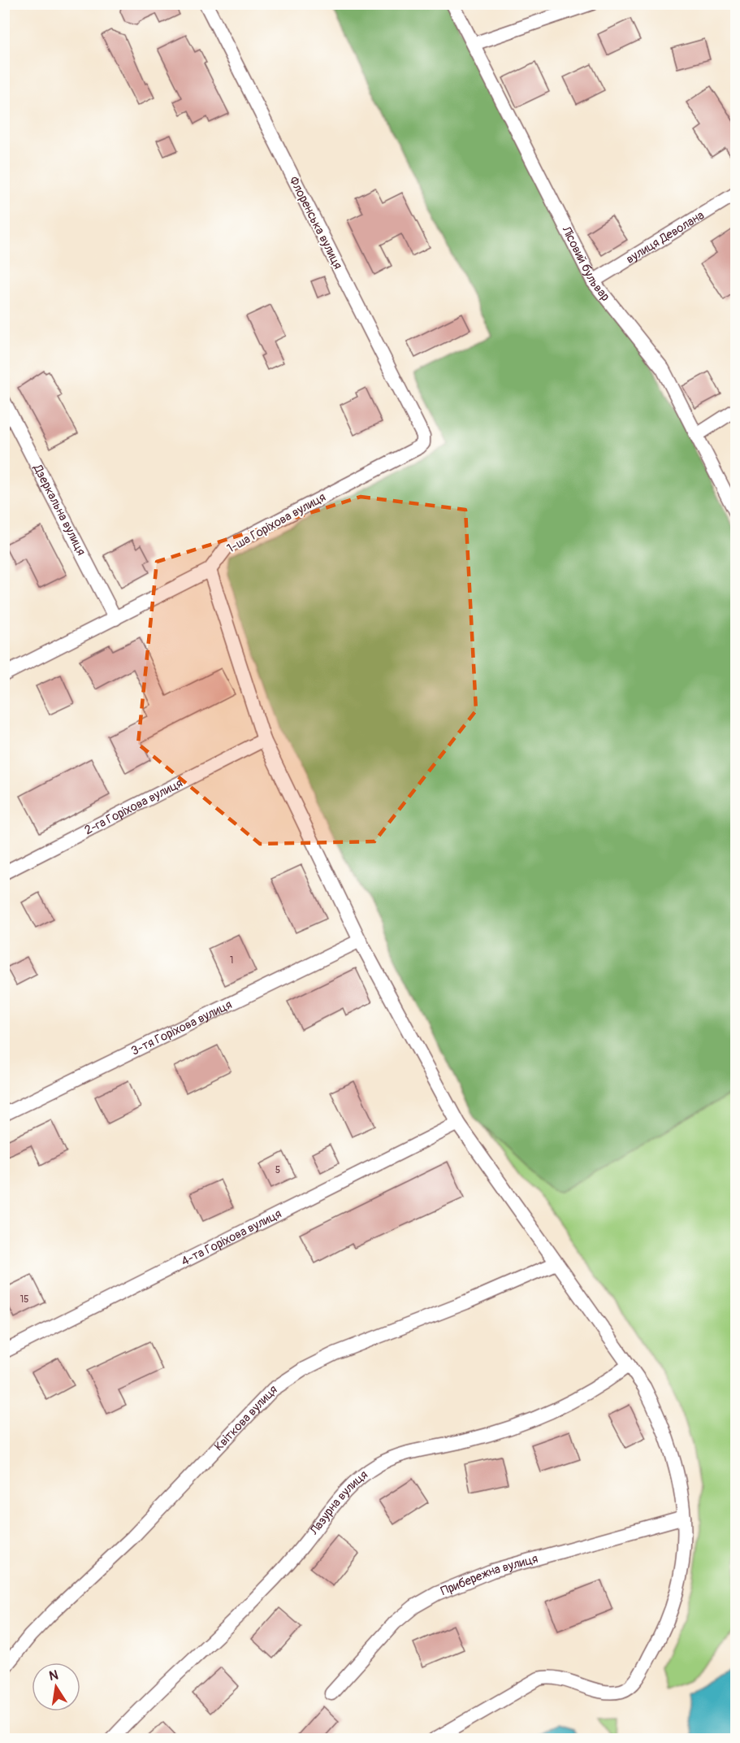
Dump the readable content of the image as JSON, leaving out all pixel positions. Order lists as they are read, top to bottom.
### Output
{
  "streets": {
    "street": [
      "Флоренська вулиця",
      "вулиця Деволана",
      "Лісовий бульвар",
      "Дзеркальна вулиця",
      "1-ша Горіхова вулиця",
      "2-га Горіхова вулиця",
      "3-тя Горіхова вулиця",
      "4-та Горіхова вулиця",
      "Квіткова вулиця",
      "Лазурна вулиця",
      "Прибережна вулиця"
    ]
  },
  "crossings": [
    ["Флоренська вулиця", "1-ша Горіхова вулиця"],
    ["вулиця Деволана", "Лісовий бульвар"],
    ["Дзеркальна вулиця", "1-ша Горіхова вулиця"]
  ],
  "house_numbers": ["1", "5", "15"],
  "north": "top"
}
